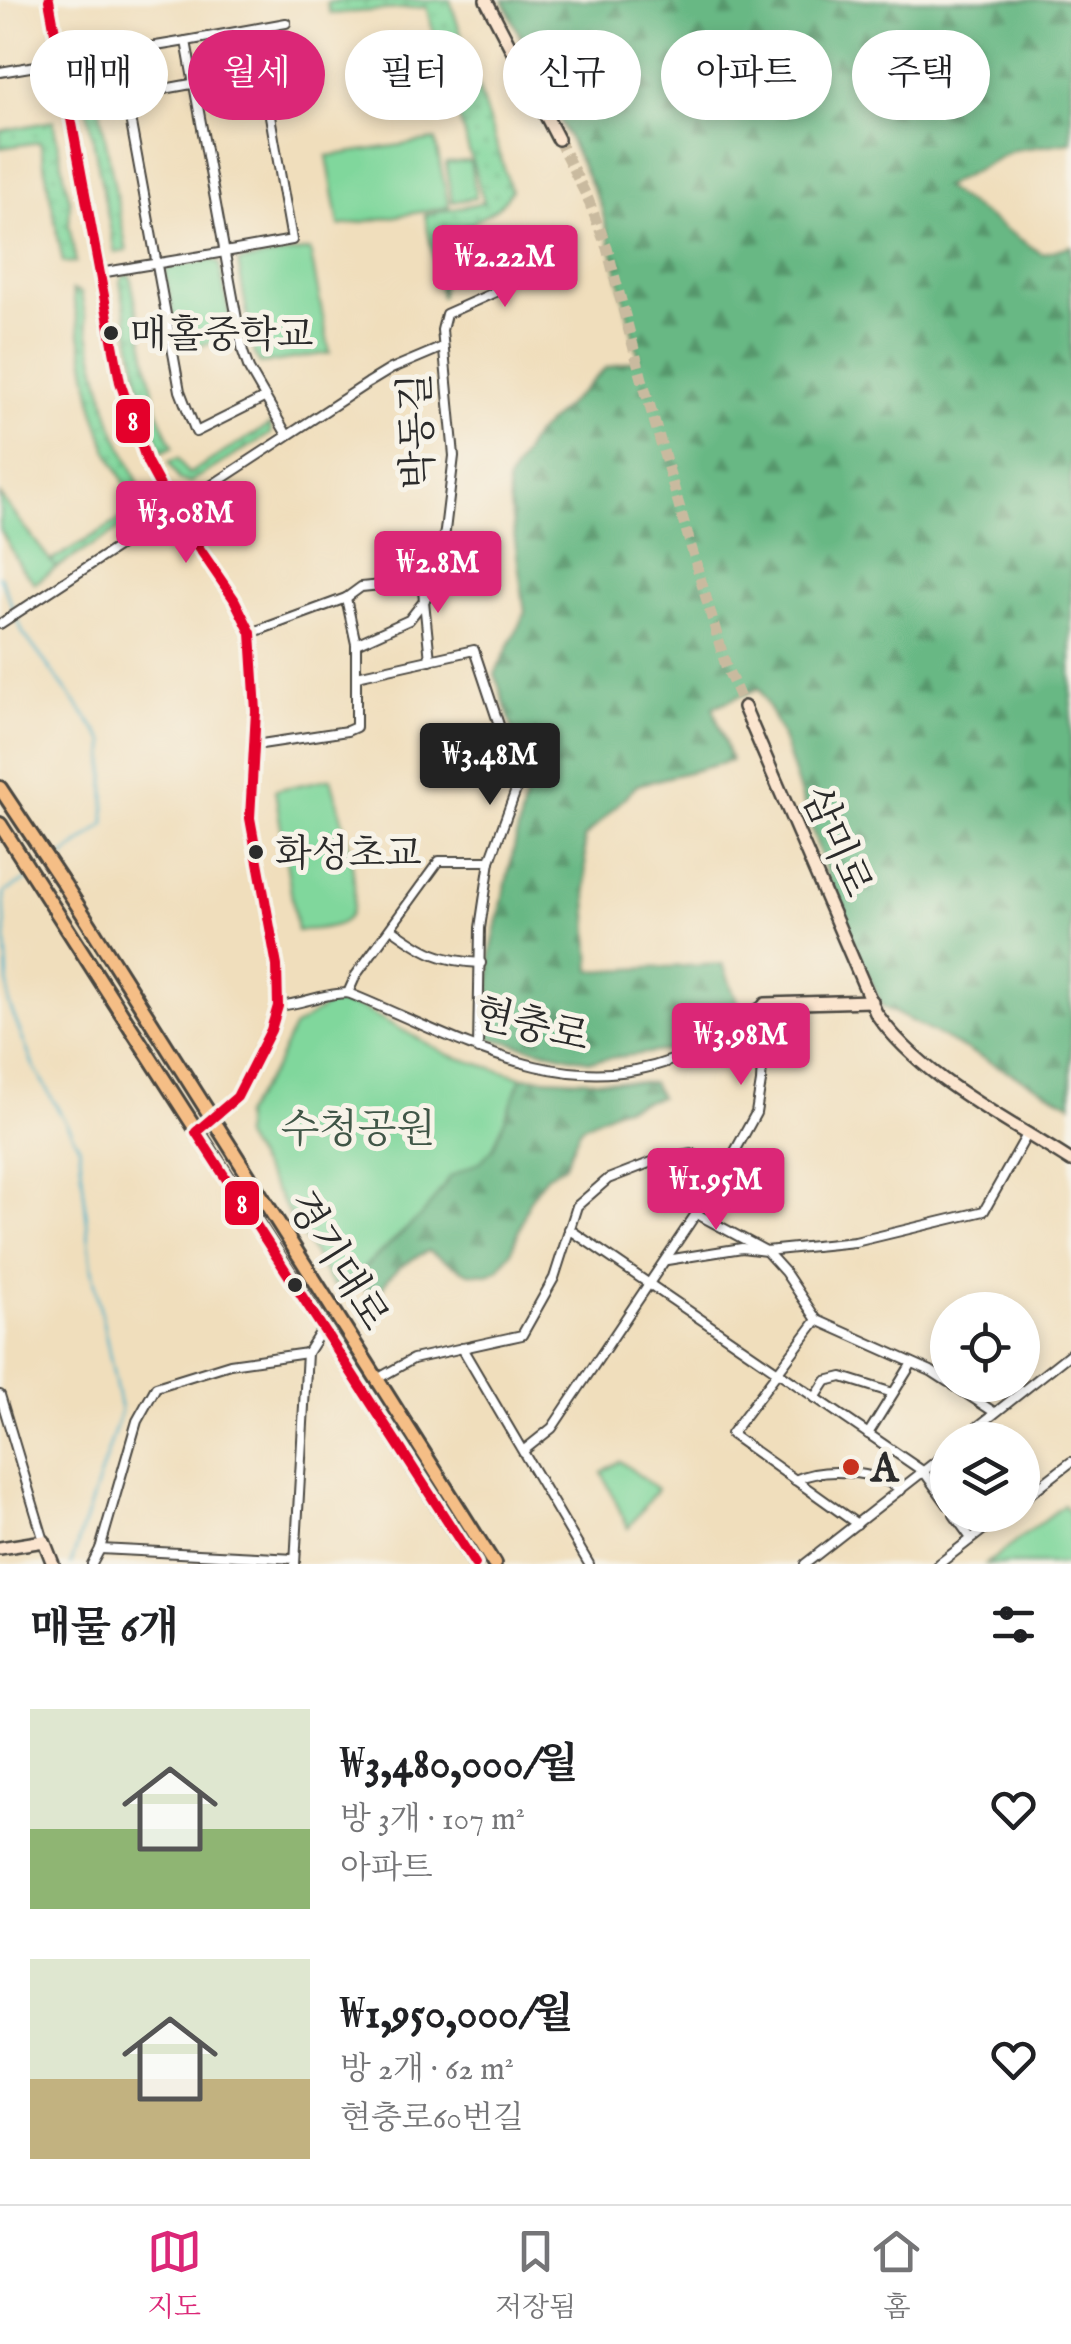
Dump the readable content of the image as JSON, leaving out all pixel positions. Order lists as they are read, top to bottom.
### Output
{
  "streets": {
    "main road": ["경기대로"],
    "street": ["박동길", "삼미로", "현충로"]
  },
  "parks": ["수청공원"],
  "places": ["매홀중학교", "화성초교", "A"],
  "lines": ["transit line 8"],
  "page": {
    "chip": [
      "매매",
      "월세",
      "필터",
      "신규",
      "아파트",
      "주택"
    ],
    "price": [
      "₩2.22M",
      "₩3.08M",
      "₩2.8M",
      "₩3.48M",
      "₩3.98M",
      "₩1.95M"
    ],
    "heading": "매물 6개",
    "list": [
      {
        "name": "₩3,480,000/월",
        "note": "방 3개 · 107 m² · 아파트"
      },
      {
        "name": "₩1,950,000/월",
        "note": "방 2개 · 62 m² · 현충로60번길"
      }
    ],
    "tabs": ["지도", "저장됨", "홈"]
  }
}
